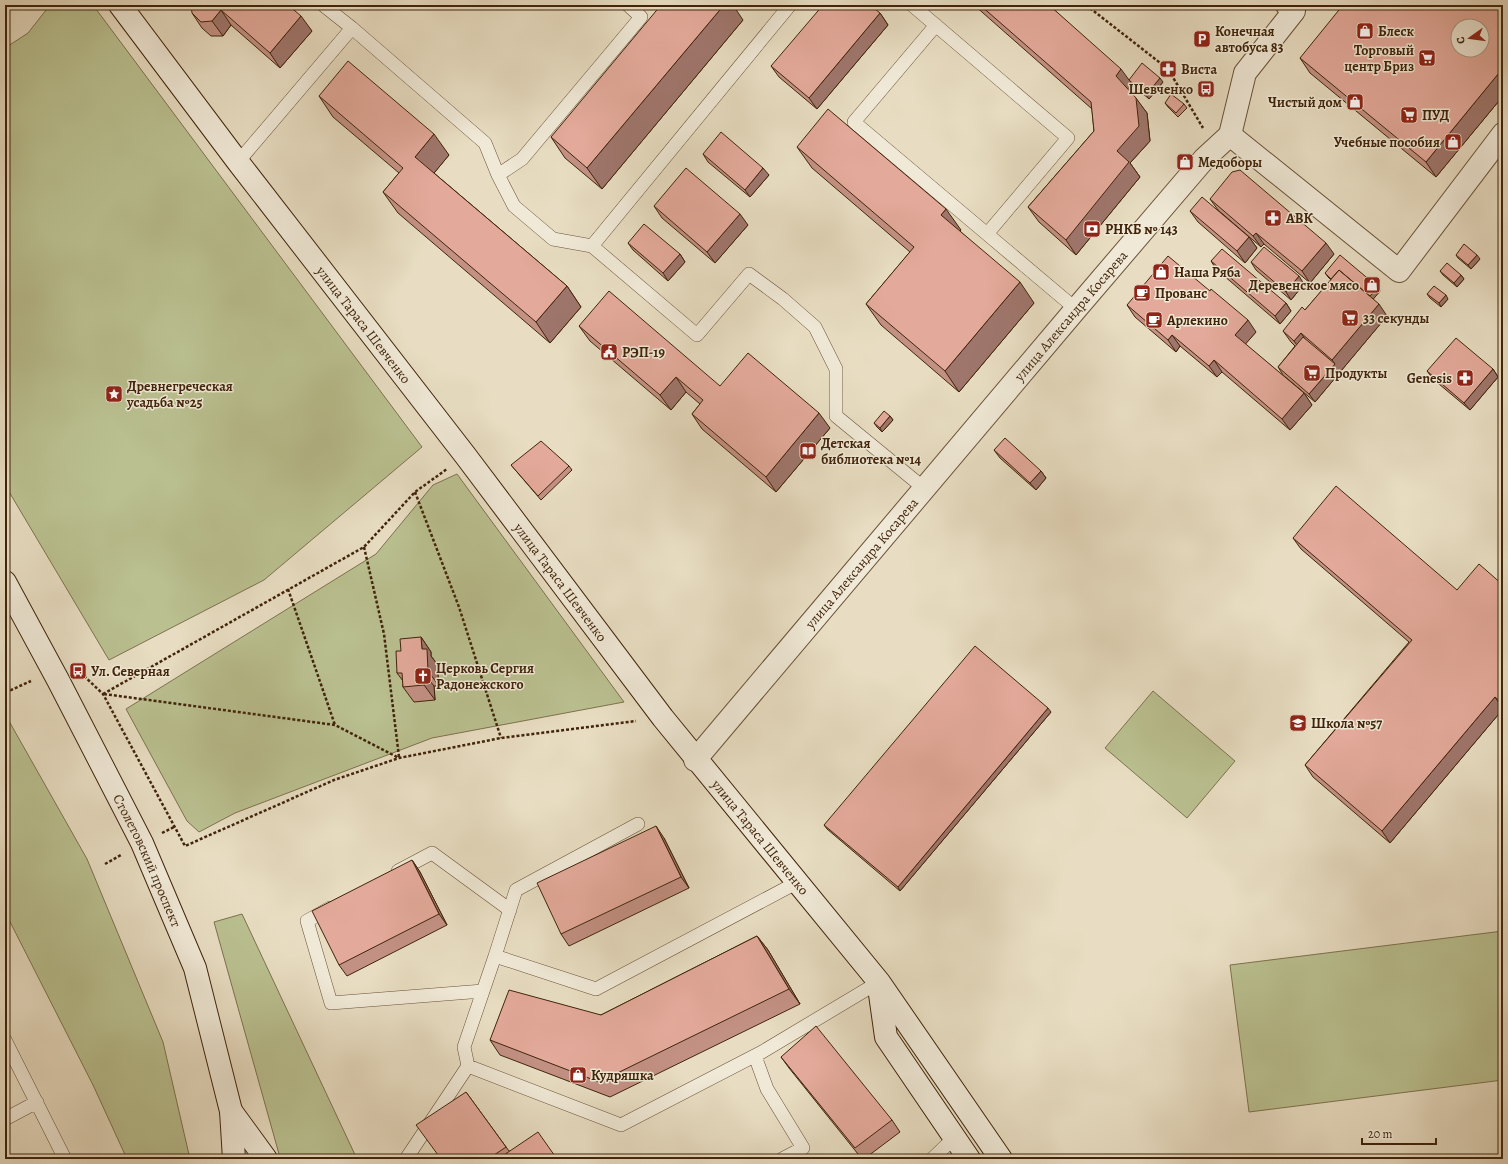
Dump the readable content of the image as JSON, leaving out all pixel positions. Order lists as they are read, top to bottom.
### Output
{
  "streets": {
    "street": ["улица Александра Косарева", "улица Тараса Шевченко", "Столетовский проспект"]
  },
  "crossings": [
    ["улица Александра Косарева", "улица Тараса Шевченко"]
  ],
  "places": {
    "shop": [
      "Блеск",
      "Чистый дом",
      "Учебные пособия",
      "Медоборы",
      "Наша Ряба",
      "Деревенское мясо",
      "Кудряшка"
    ],
    "parking": ["Конечная автобуса 83"],
    "supermarket": [
      "Торговый центр Бриз",
      "ПУД",
      "33 секунды",
      "Продукты"
    ],
    "pharmacy": ["Виста", "АВК", "Genesis"],
    "bus stop": ["Шевченко", "Ул. Северная"],
    "bank": ["РНКБ № 143"],
    "cafe": ["Прованс", "Арлекино"],
    "public building": ["РЭП-19"],
    "place": ["Древнегреческая усадьба №25"],
    "library": ["Детская библиотека №14"],
    "church": ["Церковь Сергия Радонежского"],
    "school or university": ["Школа №57"]
  },
  "scale_bar": "20 m",
  "north": "left"
}
